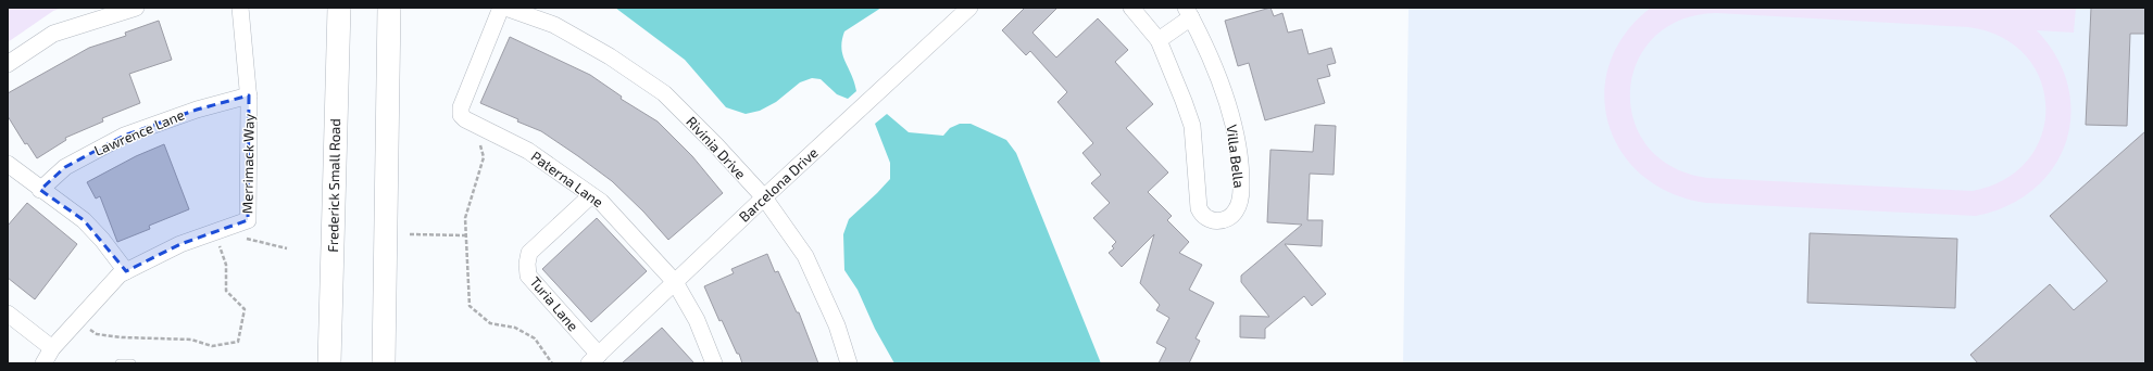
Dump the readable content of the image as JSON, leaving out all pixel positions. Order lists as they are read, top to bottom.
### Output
{
  "streets": {
    "street": [
      "Lawrence Lane",
      "Rivinia Drive",
      "Villa Bella",
      "Merrimack Way",
      "Paterna Lane",
      "Barcelona Drive",
      "Frederick Small Road",
      "Turia Lane"
    ]
  },
  "crossings": [
    ["Lawrence Lane", "Merrimack Way"],
    ["Rivinia Drive", "Barcelona Drive"],
    ["Paterna Lane", "Barcelona Drive"],
    ["Paterna Lane", "Turia Lane"],
    ["Barcelona Drive", "Turia Lane"]
  ]
}
